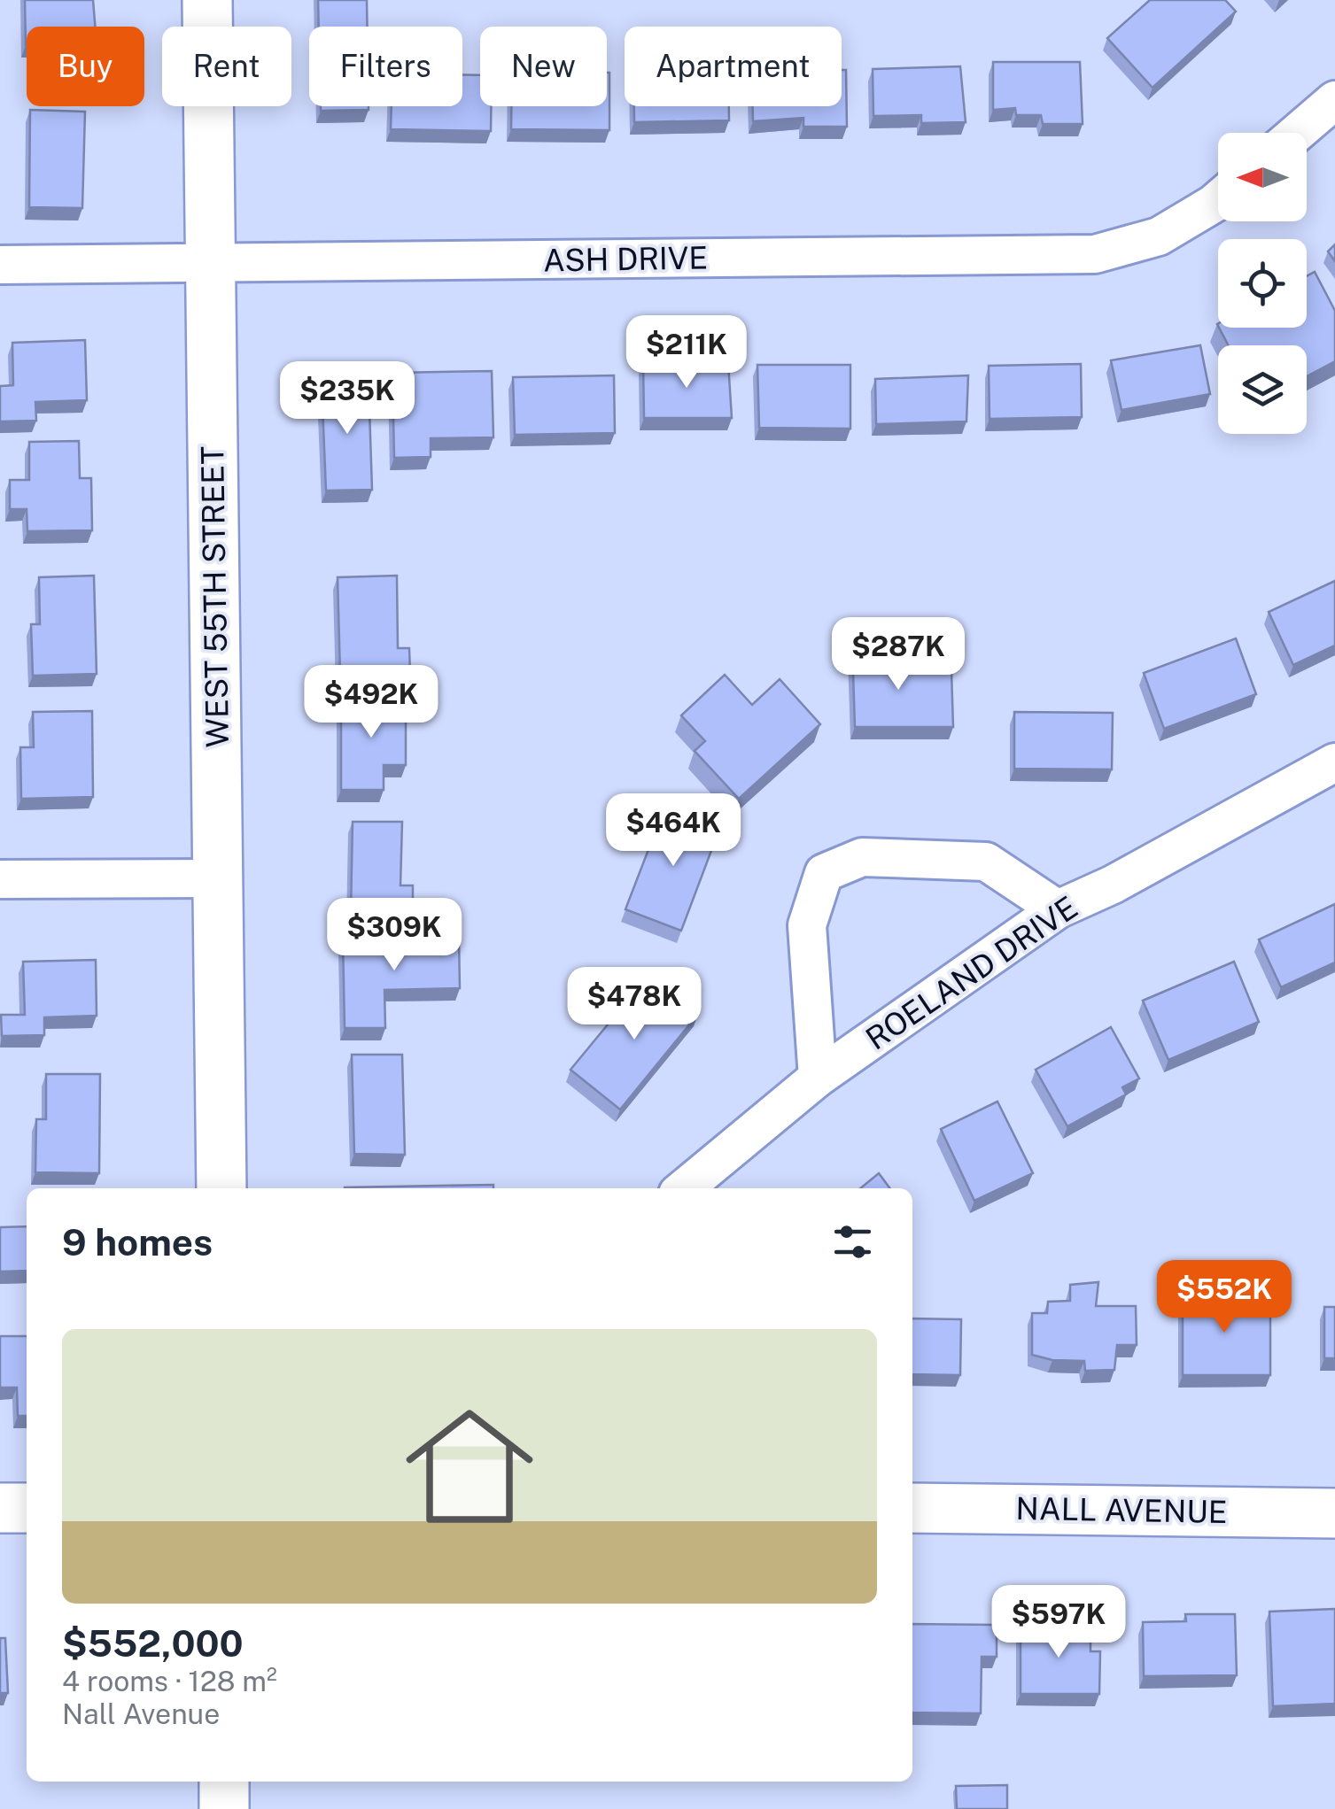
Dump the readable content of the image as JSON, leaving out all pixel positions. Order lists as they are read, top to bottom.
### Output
{
  "streets": {
    "street": [
      "ASH DRIVE",
      "WEST 55TH STREET",
      "ROELAND DRIVE",
      "NALL AVENUE"
    ]
  },
  "crossings": [
    ["ASH DRIVE", "WEST 55TH STREET"]
  ],
  "north": "left",
  "page": {
    "chip": [
      "Buy",
      "Rent",
      "Filters",
      "New",
      "Apartment"
    ],
    "price": [
      "$211K",
      "$235K",
      "$287K",
      "$492K",
      "$464K",
      "$309K",
      "$478K",
      "$552K",
      "$597K"
    ],
    "heading": "9 homes",
    "list": [
      {
        "name": "$552,000",
        "note": "4 rooms · 128 m² · Nall Avenue"
      }
    ]
  }
}
